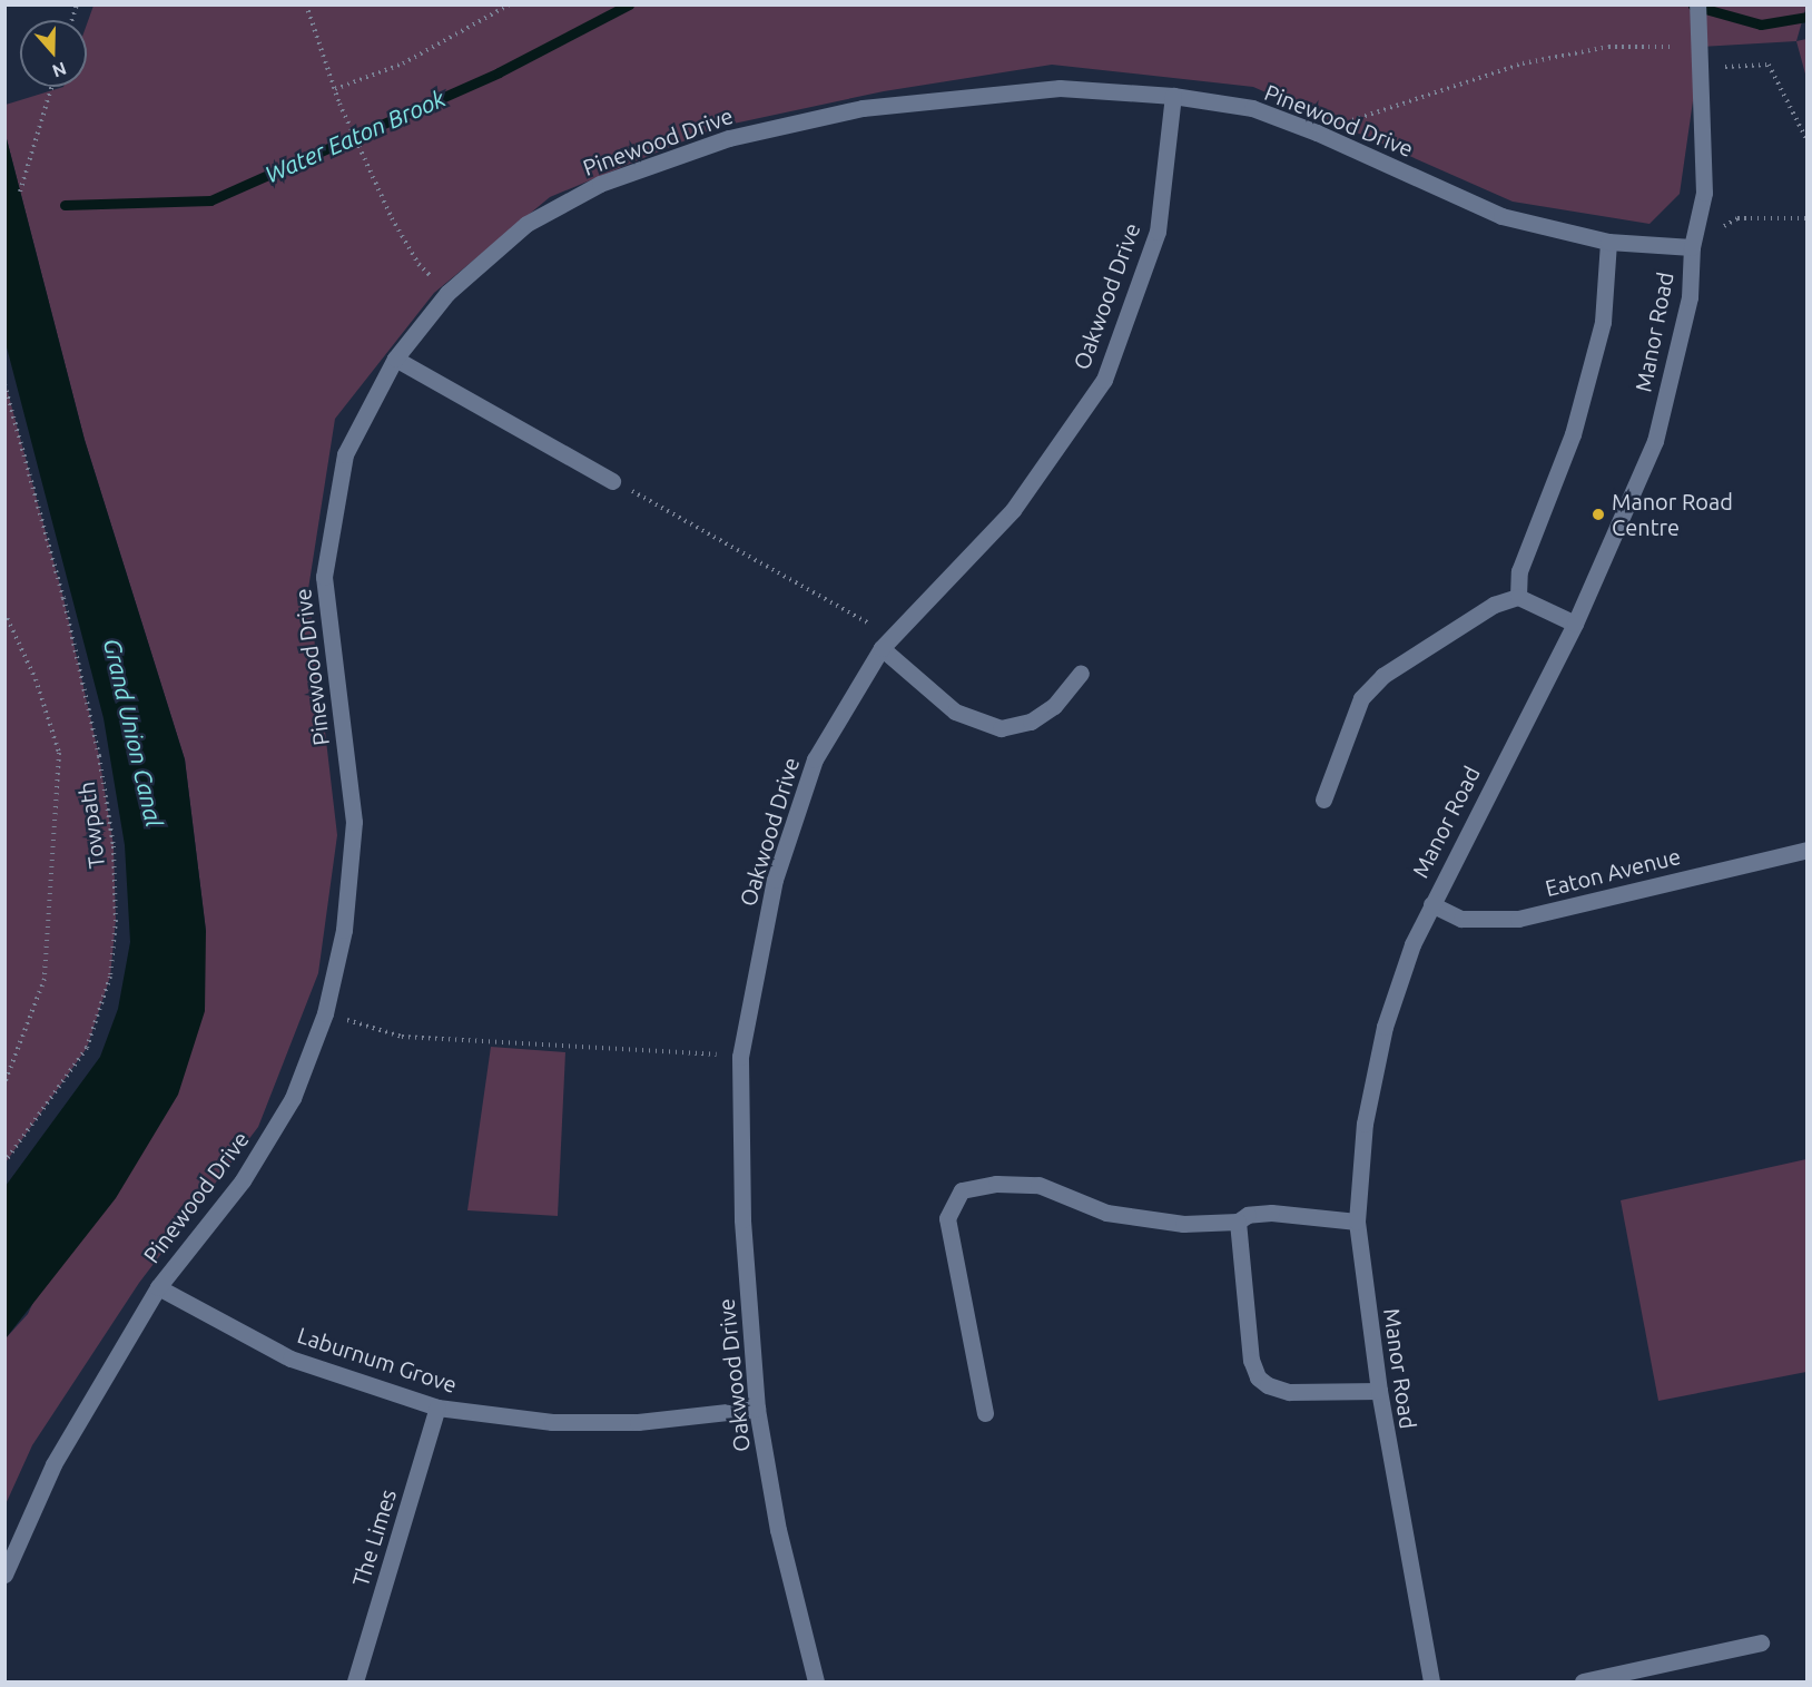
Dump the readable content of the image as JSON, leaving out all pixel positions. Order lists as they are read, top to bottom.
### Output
{
  "streets": {
    "street": [
      "Pinewood Drive",
      "Oakwood Drive",
      "Manor Road",
      "Eaton Avenue",
      "Laburnum Grove",
      "The Limes"
    ],
    "path": ["Towpath"]
  },
  "crossings": [
    ["Pinewood Drive", "Oakwood Drive"],
    ["Pinewood Drive", "Manor Road"],
    ["Pinewood Drive", "Laburnum Grove"],
    ["Oakwood Drive", "Laburnum Grove"],
    ["Manor Road", "Eaton Avenue"],
    ["Laburnum Grove", "The Limes"]
  ],
  "water": ["Water Eaton Brook", "Grand Union Canal"],
  "places": ["Manor Road Centre"],
  "north": "bottom"
}
